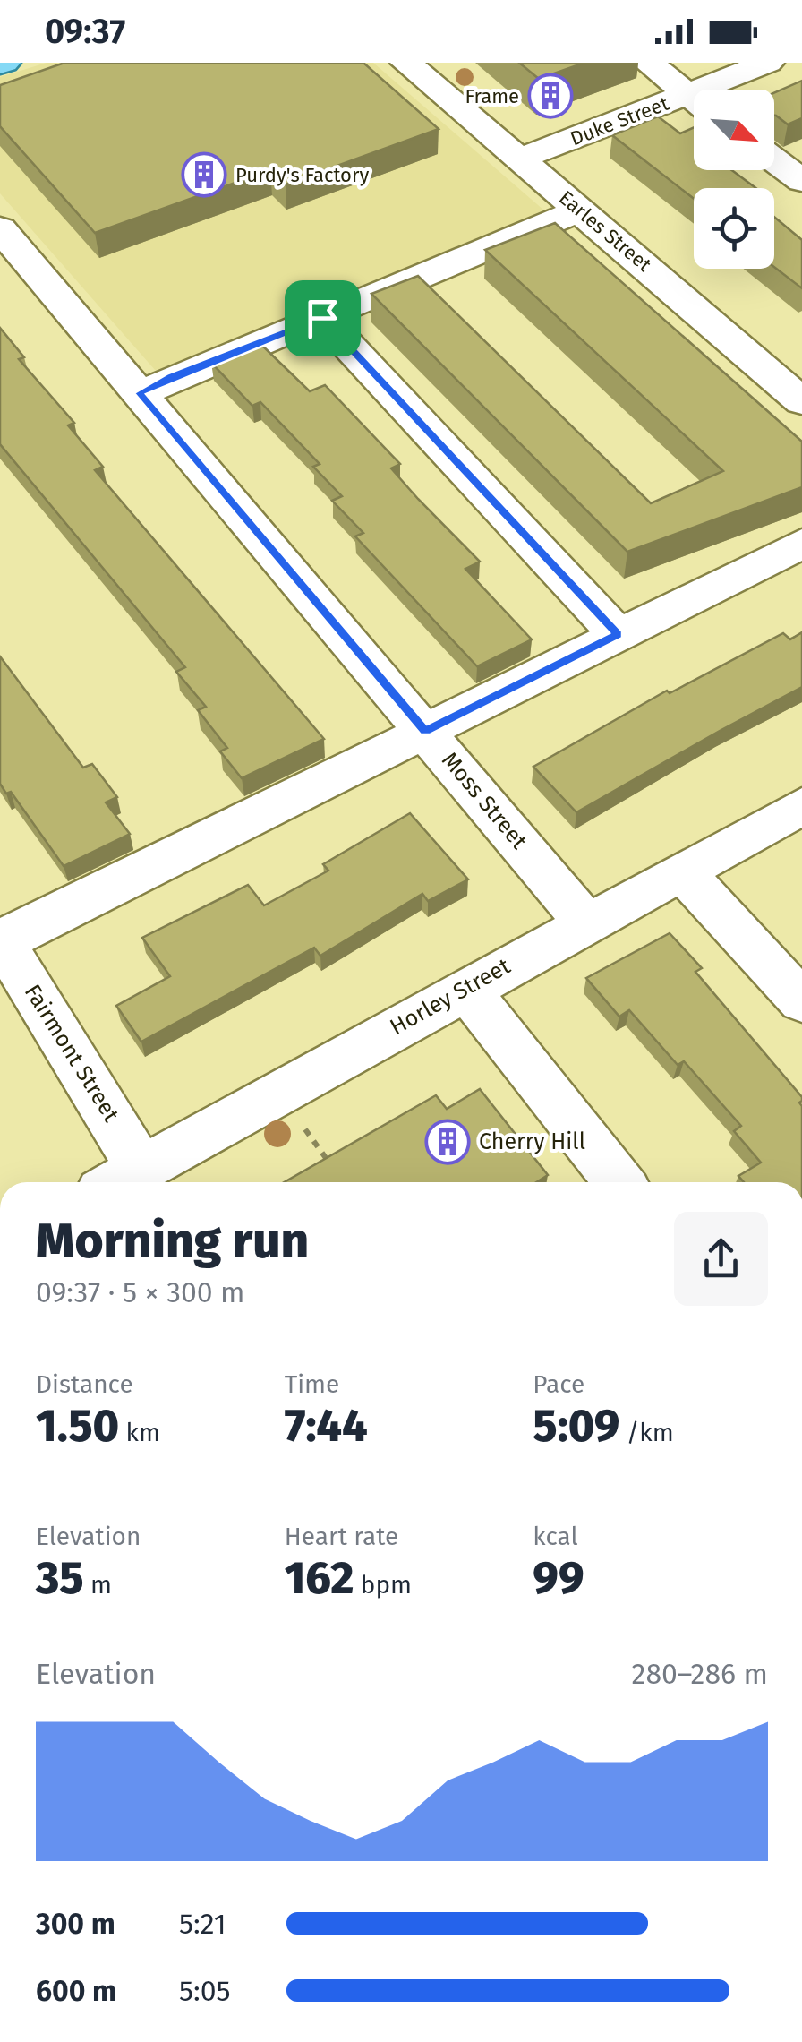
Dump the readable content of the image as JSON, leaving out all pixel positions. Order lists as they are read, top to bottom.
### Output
{
  "streets": {
    "street": [
      "Duke Street",
      "Earles Street",
      "Moss Street",
      "Horley Street",
      "Fairmont Street"
    ]
  },
  "crossings": [
    ["Duke Street", "Earles Street"],
    ["Moss Street", "Horley Street"],
    ["Horley Street", "Fairmont Street"]
  ],
  "places": {
    "building": ["Frame", "Purdy's Factory", "Cherry Hill"]
  },
  "north": "bottom right",
  "page": {
    "status": "09:37",
    "heading": ["Morning run", "09:37 · 5 × 300 m"],
    "stats": [
      ["Distance", "1.50 km"],
      ["Time", "7:44"],
      ["Pace", "5:09 /km"],
      ["Elevation", "35 m"],
      ["Heart rate", "162 bpm"],
      ["kcal", "99"]
    ],
    "chart": ["Elevation", "280–286 m"],
    "list": [
      {
        "name": "300 m",
        "note": "5:21"
      },
      {
        "name": "600 m",
        "note": "5:05"
      }
    ]
  }
}
